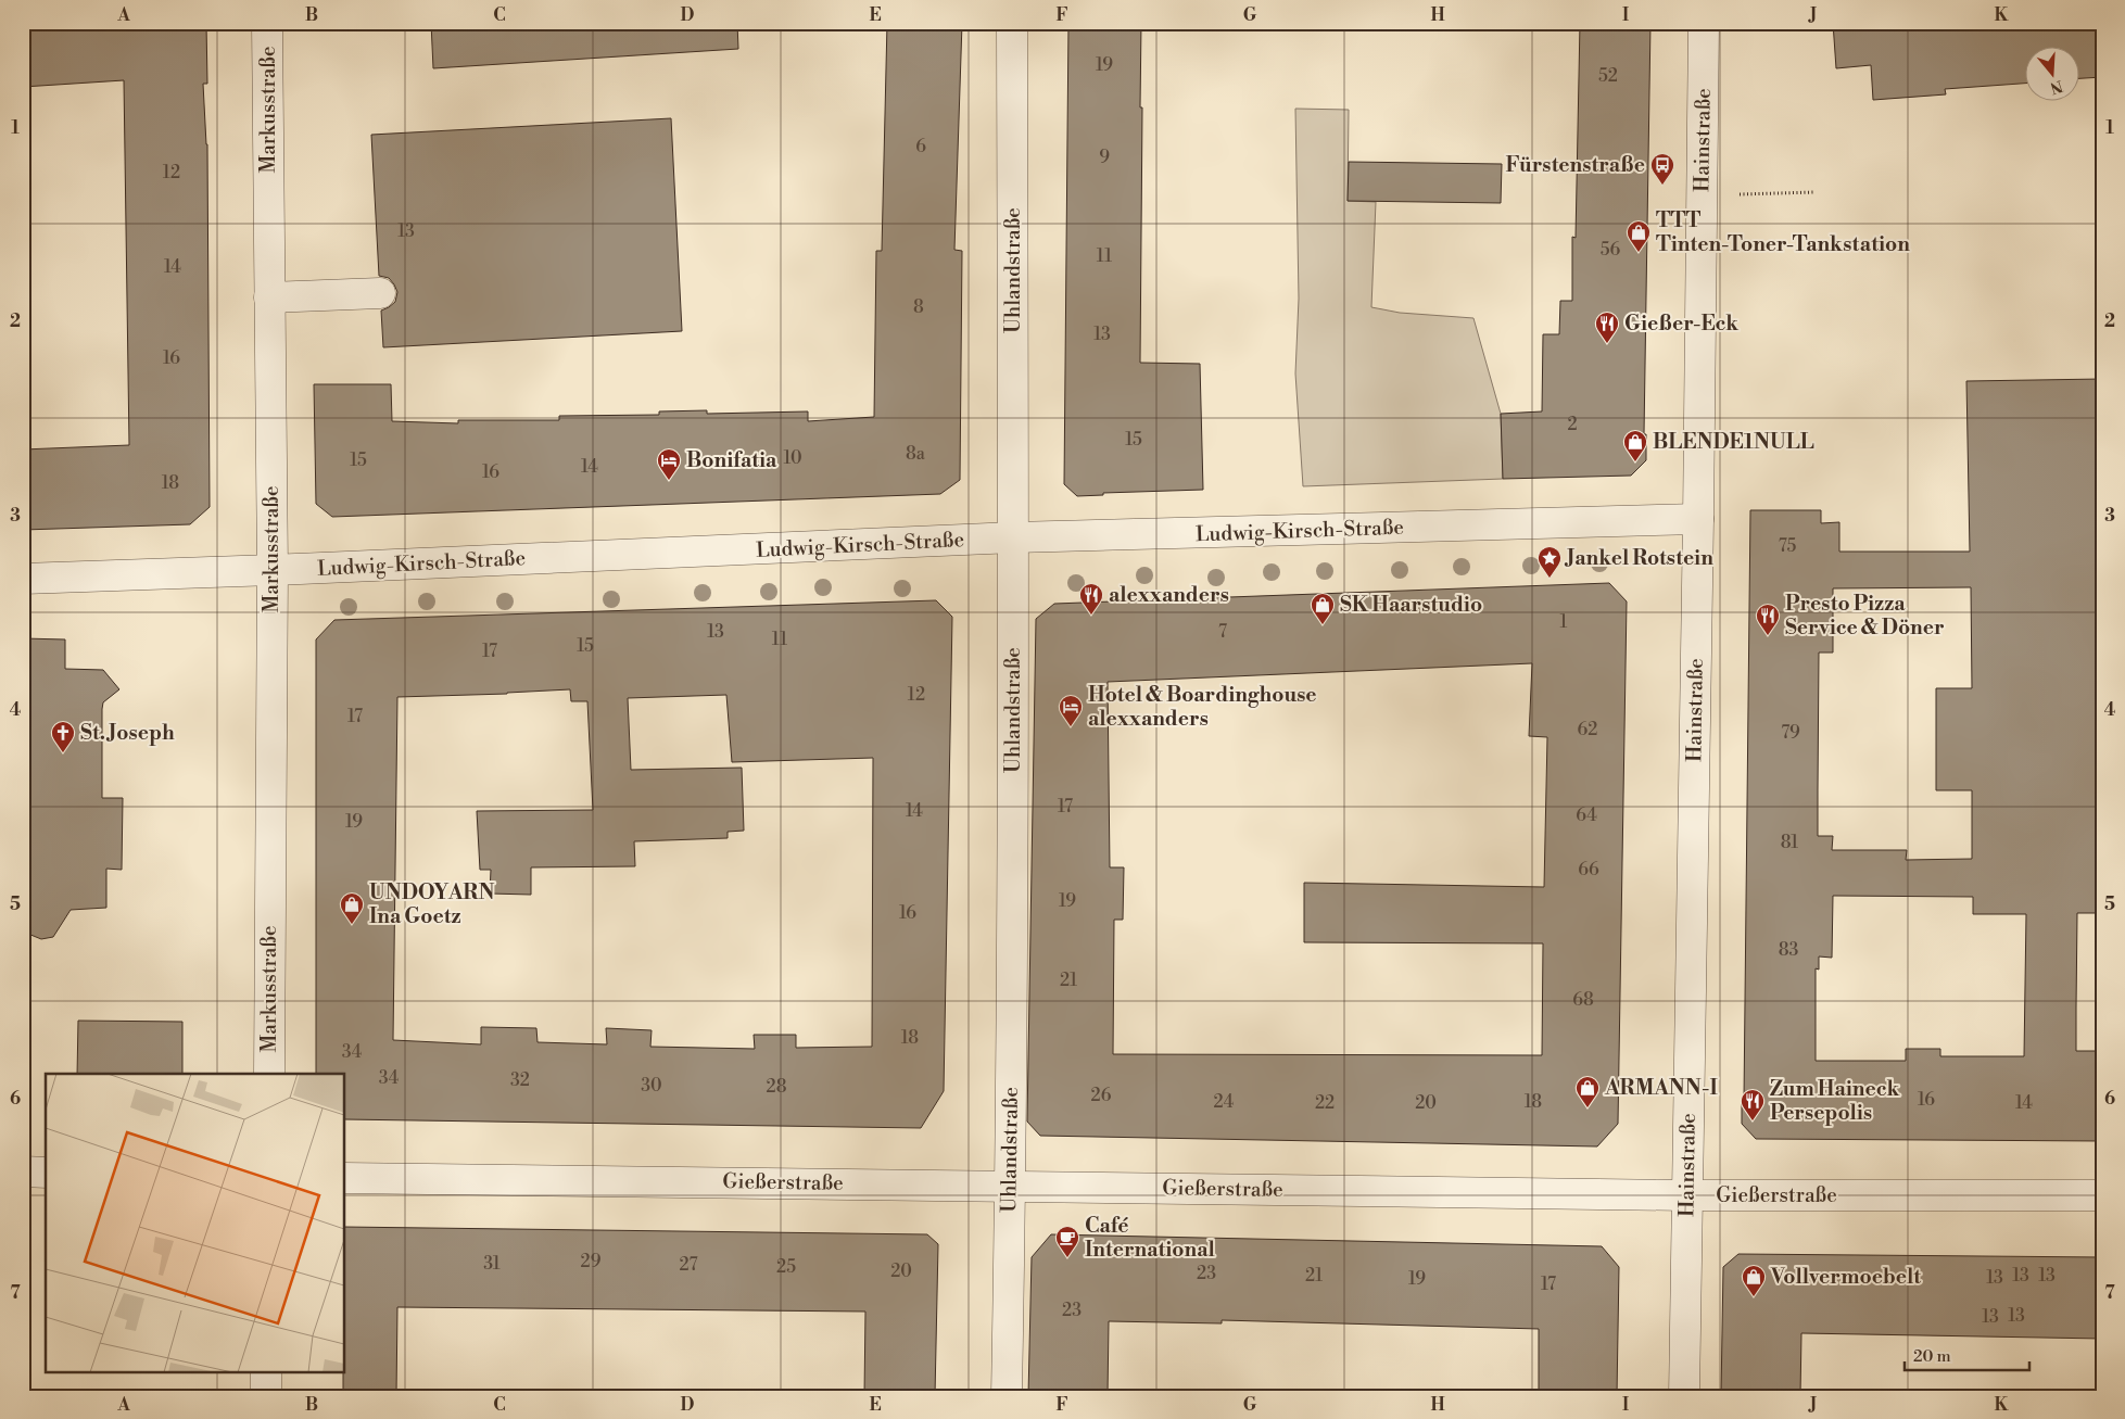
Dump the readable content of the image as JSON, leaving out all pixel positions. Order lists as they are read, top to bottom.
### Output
{
  "streets": {
    "street": [
      "Markusstraße",
      "Hainstraße",
      "Uhlandstraße",
      "Ludwig-Kirsch-Straße",
      "Gießerstraße"
    ]
  },
  "crossings": [
    ["Markusstraße", "Ludwig-Kirsch-Straße"],
    ["Hainstraße", "Ludwig-Kirsch-Straße"],
    ["Hainstraße", "Gießerstraße"],
    ["Uhlandstraße", "Ludwig-Kirsch-Straße"],
    ["Uhlandstraße", "Gießerstraße"]
  ],
  "places": {
    "bus stop": ["Fürstenstraße"],
    "shop": [
      "TTT Tinten-Toner-Tankstation",
      "BLENDE1NULL",
      "SK Haarstudio",
      "UNDOYARN Ina Goetz",
      "ARMANN-I",
      "Vollvermoebelt"
    ],
    "restaurant": [
      "Gießer-Eck",
      "alexxanders",
      "Presto Pizza Service & Döner",
      "Zum Haineck Persepolis"
    ],
    "hotel": ["Bonifatia", "Hotel & Boardinghouse alexxanders"],
    "place": ["Jankel Rotstein"],
    "church": ["St. Joseph"],
    "cafe": ["Café International"]
  },
  "house_numbers": [
    "19",
    "52",
    "6",
    "9",
    "12",
    "13",
    "56",
    "11",
    "14",
    "8",
    "13",
    "16",
    "2",
    "15",
    "8a",
    "10",
    "15",
    "14",
    "16",
    "18",
    "75",
    "1",
    "13",
    "7",
    "11",
    "15",
    "17",
    "12",
    "17",
    "62",
    "79",
    "17",
    "14",
    "64",
    "19",
    "81",
    "66",
    "19",
    "16",
    "83",
    "21",
    "68",
    "18",
    "34",
    "34",
    "32",
    "30",
    "28",
    "26",
    "16",
    "24",
    "18",
    "22",
    "20",
    "14",
    "29",
    "31",
    "27",
    "25",
    "20",
    "23",
    "21",
    "13",
    "13",
    "13",
    "19",
    "17",
    "23",
    "13",
    "13"
  ],
  "scale_bar": "20 m",
  "north": "bottom",
  "grid": {
    "columns": [
      "A",
      "B",
      "C",
      "D",
      "E",
      "F",
      "G",
      "H",
      "I",
      "J",
      "K"
    ],
    "rows": [
      "1",
      "2",
      "3",
      "4",
      "5",
      "6",
      "7"
    ]
  }
}
